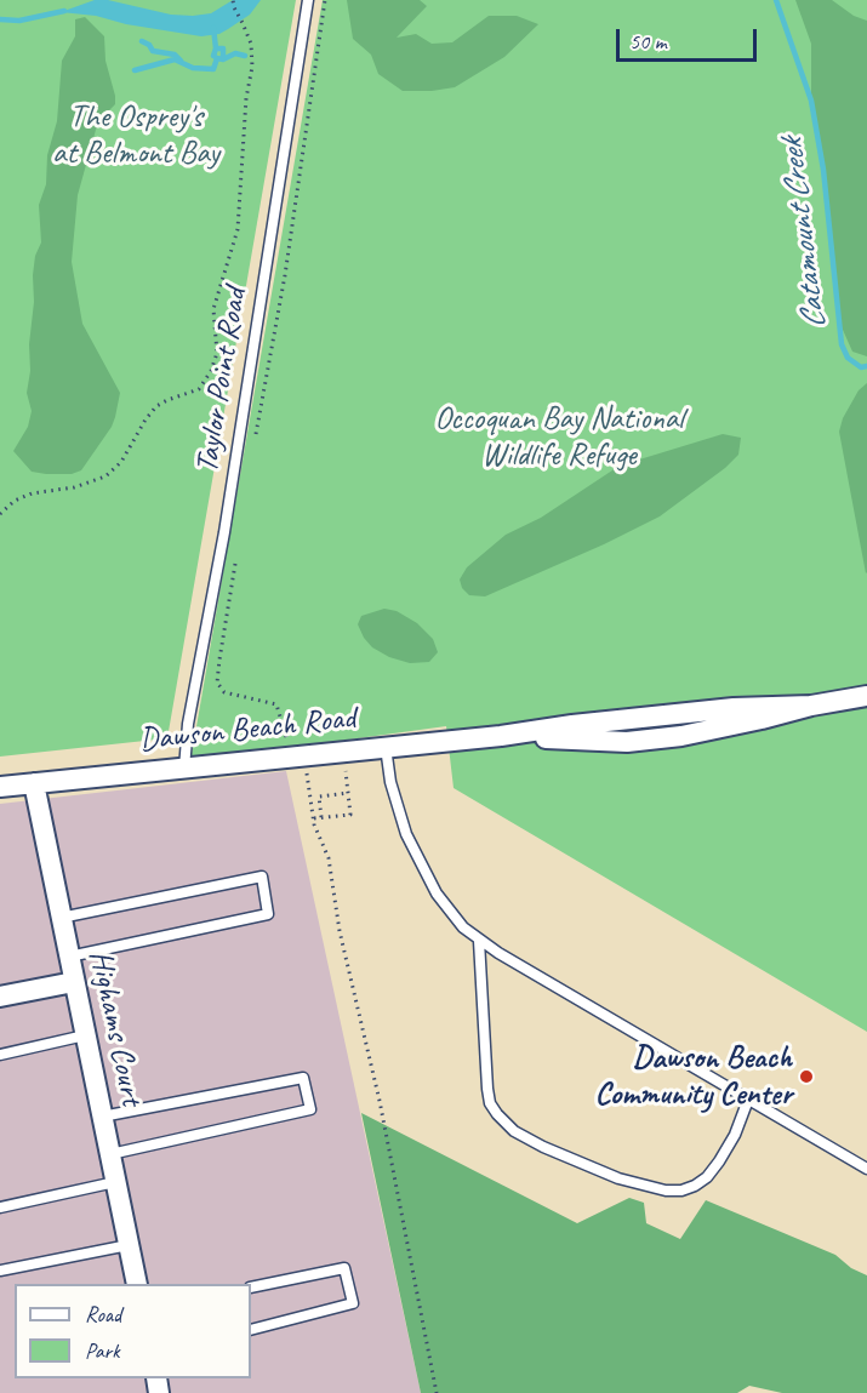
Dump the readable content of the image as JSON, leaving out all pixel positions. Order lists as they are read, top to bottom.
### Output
{
  "streets": {
    "street": ["Dawson Beach Road", "Highams Court"],
    "lane": ["Taylor Point Road"]
  },
  "crossings": [
    ["Taylor Point Road", "Dawson Beach Road"],
    ["Dawson Beach Road", "Highams Court"]
  ],
  "water": ["Catamount Creek"],
  "parks": ["The Osprey's at Belmont Bay", "Occoquan Bay National Wildlife Refuge"],
  "places": ["Dawson Beach Community Center"],
  "legend": ["Road", "Park"],
  "scale_bar": "50 m"
}
